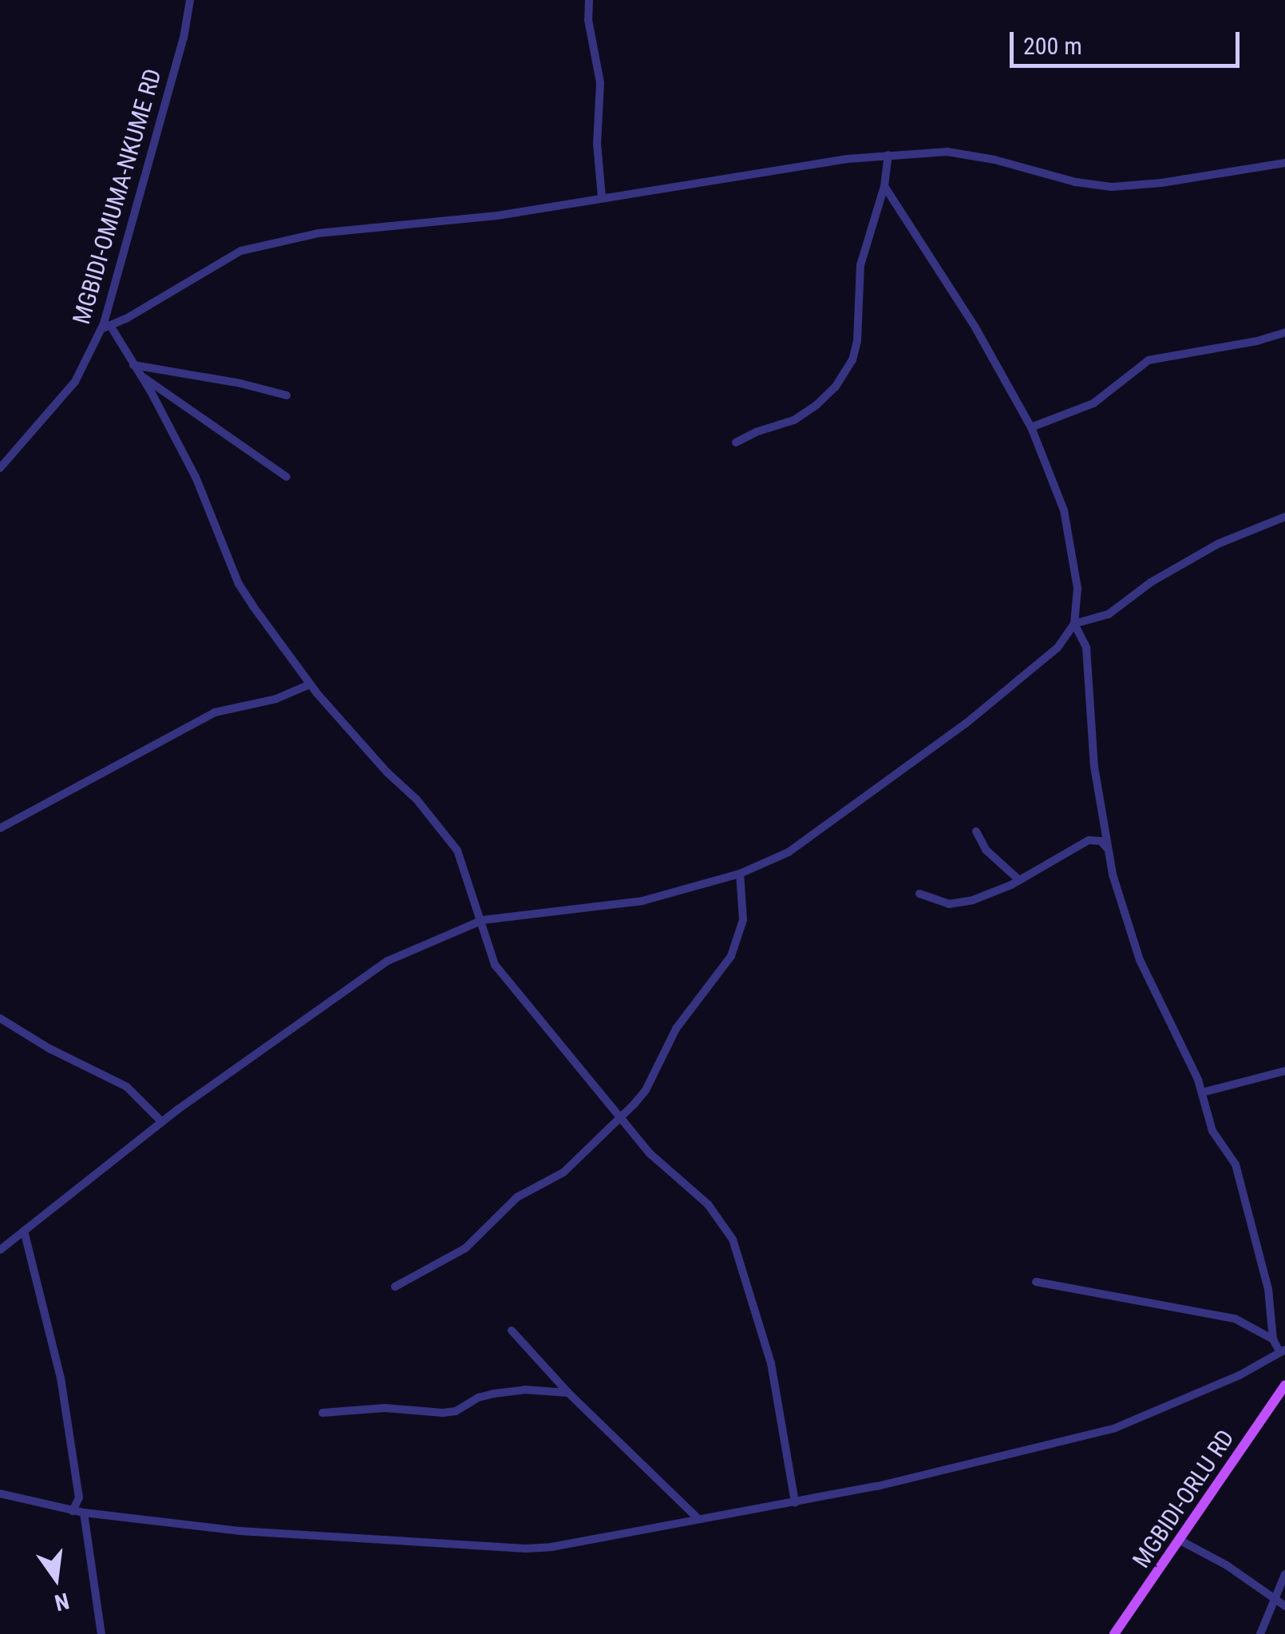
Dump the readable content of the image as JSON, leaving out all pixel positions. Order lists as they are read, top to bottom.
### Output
{
  "streets": {
    "main road": ["MGBIDI-ORLU RD"],
    "street": ["MGBIDI-OMUMA-NKUME RD"]
  },
  "scale_bar": "200 m",
  "north": "bottom"
}
